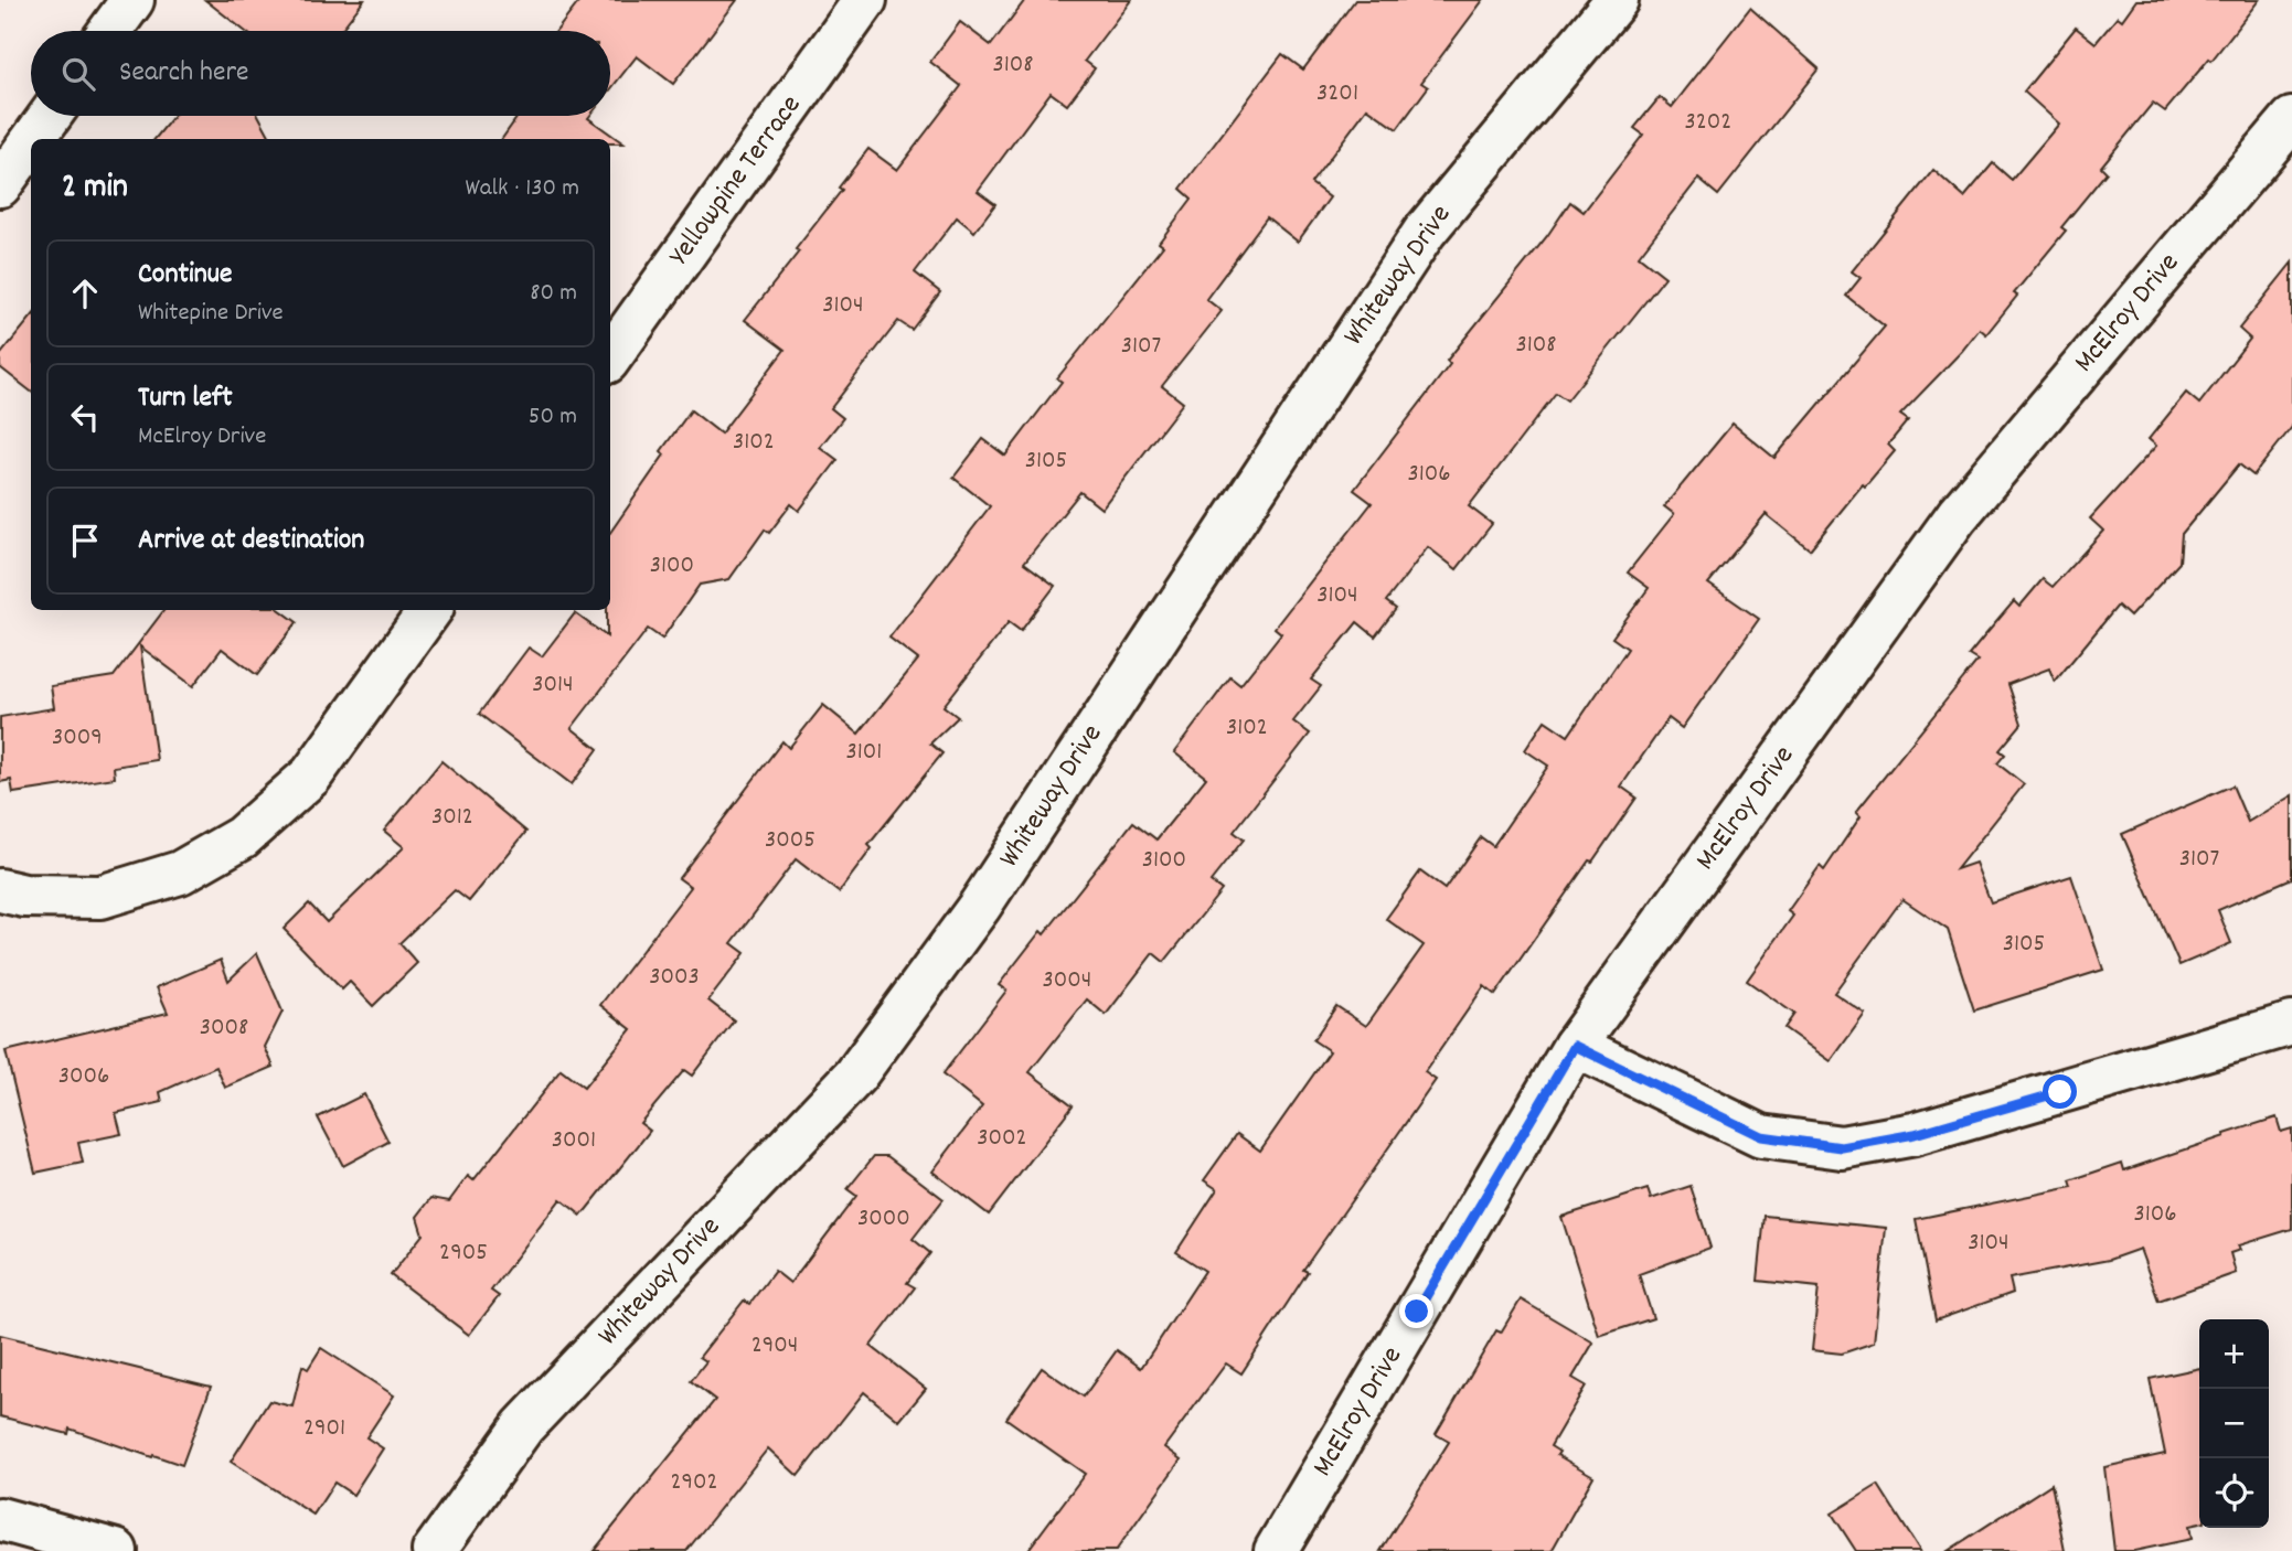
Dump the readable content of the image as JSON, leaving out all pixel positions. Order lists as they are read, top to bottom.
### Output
{
  "streets": {
    "street": ["Yellowpine Terrace", "Whiteway Drive", "McElroy Drive"]
  },
  "house_numbers": [
    "3108",
    "3201",
    "3202",
    "3104",
    "3108",
    "3107",
    "3102",
    "3105",
    "3106",
    "3100",
    "3104",
    "3014",
    "3102",
    "3009",
    "3101",
    "3012",
    "3005",
    "3107",
    "3100",
    "3105",
    "3003",
    "3004",
    "3008",
    "3006",
    "3002",
    "3001",
    "3106",
    "3000",
    "3104",
    "2905",
    "2904",
    "2901",
    "2902"
  ],
  "page": {
    "search": "Search here",
    "heading": ["2 min", "Walk · 130 m"],
    "list": [
      ["Continue", "Whitepine Drive", "80 m"],
      ["Turn left", "McElroy Drive", "50 m"],
      "Arrive at destination"
    ],
    "map_buttons": ["+", "−"]
  }
}
